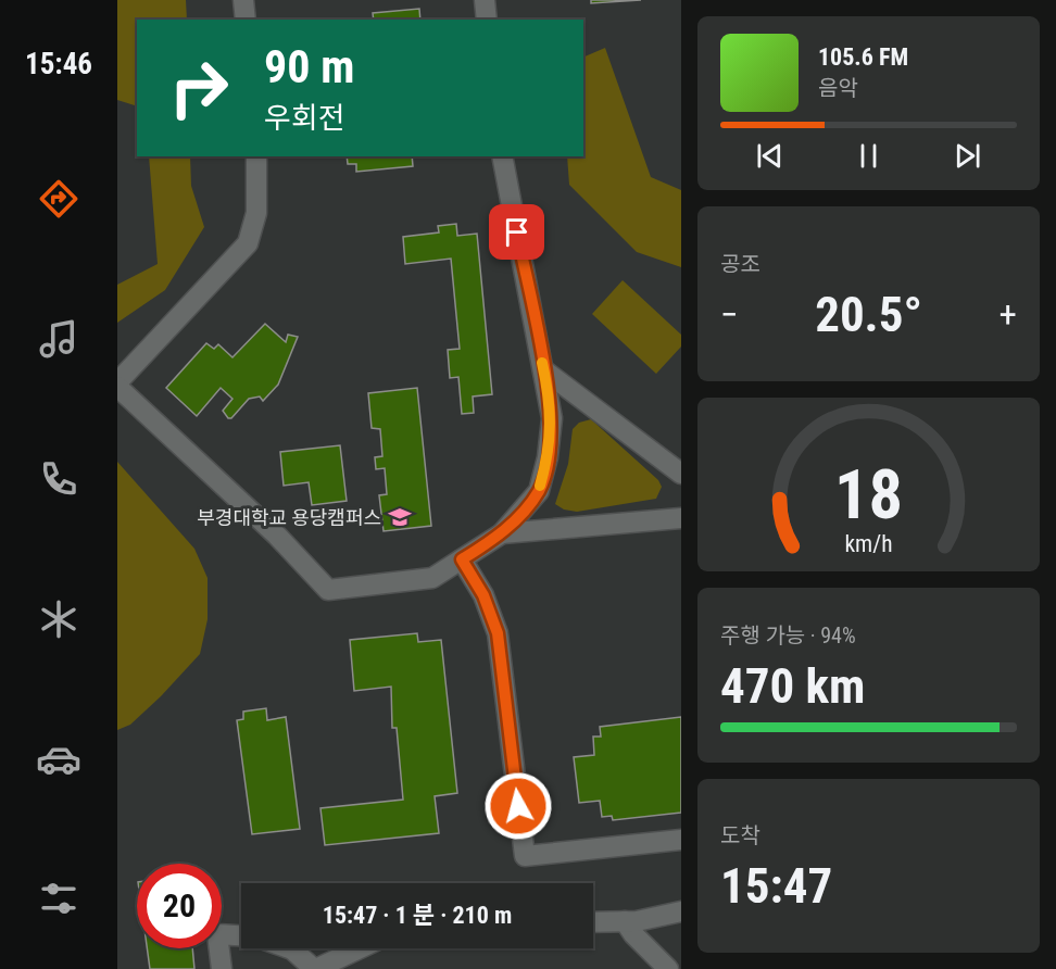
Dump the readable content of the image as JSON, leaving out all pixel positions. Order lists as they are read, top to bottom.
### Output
{
  "places": {
    "school or university": ["부경대학교 용당캠퍼스"]
  },
  "page": {
    "tabs": "15:46",
    "turn": ["90 m", "우회전"],
    "song": ["105.6 FM", "음악"],
    "tile": [
      "공조",
      ["주행 가능 · 94%", "470 km"],
      ["도착", "15:47"]
    ],
    "heat": ["−", "20.5°", "+"],
    "limit": "20",
    "trip": "15:47 · 1 분 · 210 m",
    "gauge": ["18", "km/h"]
  }
}
